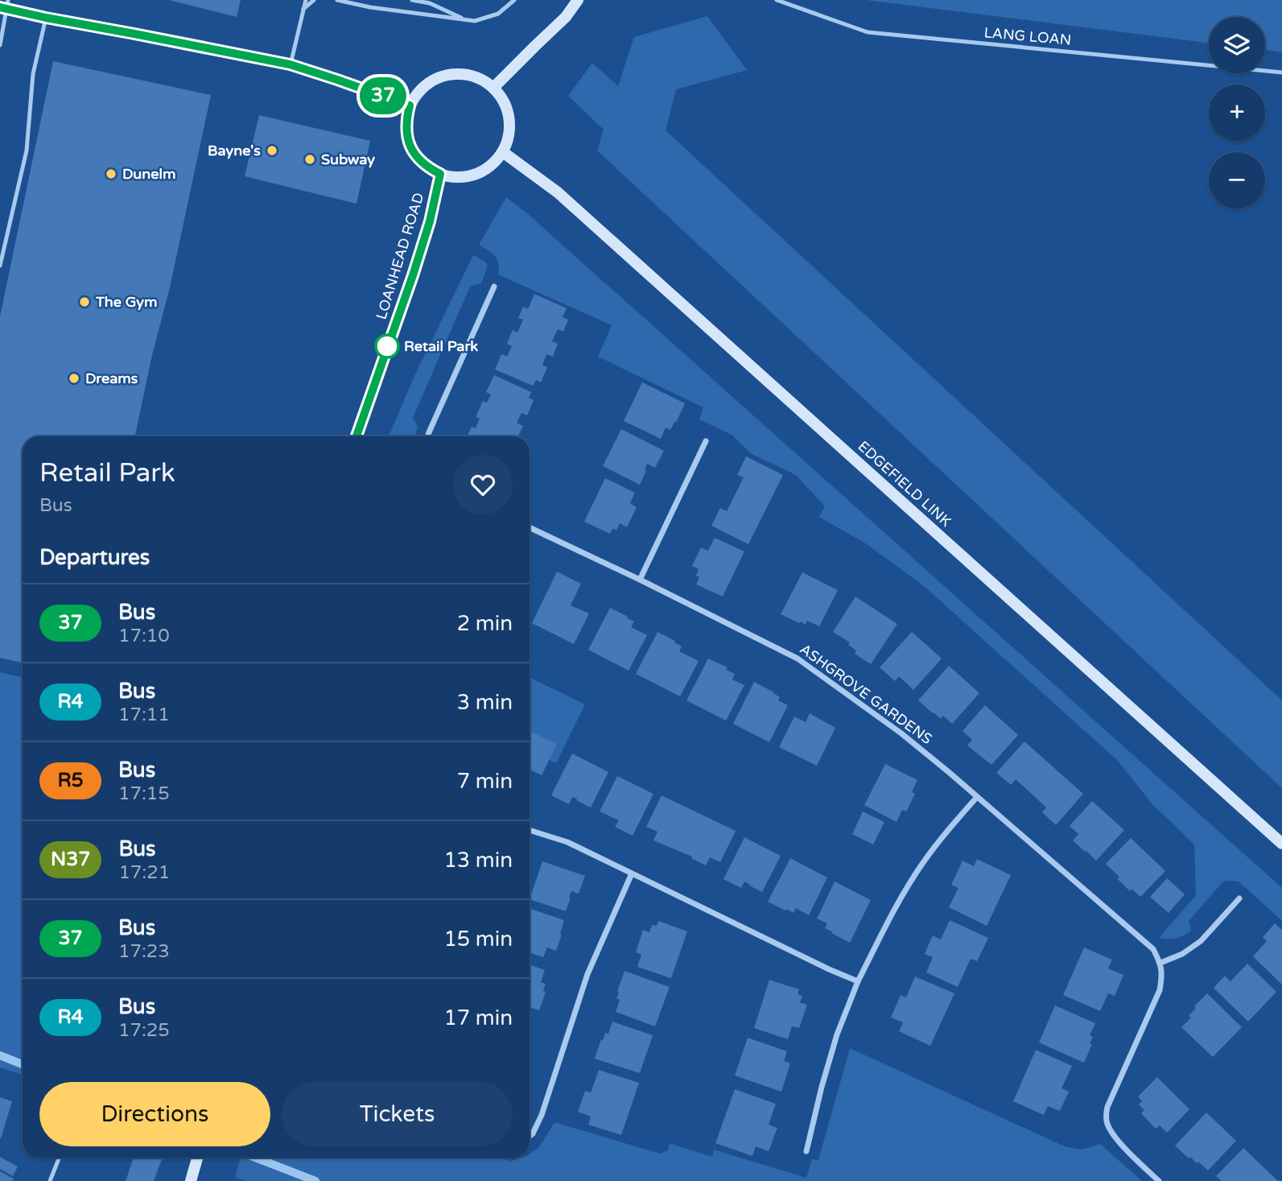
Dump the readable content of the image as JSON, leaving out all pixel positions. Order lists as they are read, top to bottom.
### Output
{
  "streets": {
    "street": ["LOANHEAD ROAD", "EDGEFIELD LINK", "ASHGROVE GARDENS"],
    "lane": ["LANG LOAN"]
  },
  "crossings": [
    ["LOANHEAD ROAD", "EDGEFIELD LINK"]
  ],
  "places": [
    "Bayne's",
    "Subway",
    "Dunelm",
    "The Gym",
    "Retail Park",
    "Dreams"
  ],
  "lines": ["bus line 37"],
  "page": {
    "on_map": "37",
    "map_buttons": ["+", "−"],
    "heading": [
      ["Retail Park", "Bus"],
      "Departures"
    ],
    "list": [
      {
        "mark": "37",
        "name": "Bus",
        "note": "17:10",
        "value": "2 min"
      },
      {
        "mark": "R4",
        "name": "Bus",
        "note": "17:11",
        "value": "3 min"
      },
      {
        "mark": "R5",
        "name": "Bus",
        "note": "17:15",
        "value": "7 min"
      },
      {
        "mark": "N37",
        "name": "Bus",
        "note": "17:21",
        "value": "13 min"
      },
      {
        "mark": "37",
        "name": "Bus",
        "note": "17:23",
        "value": "15 min"
      },
      {
        "mark": "R4",
        "name": "Bus",
        "note": "17:25",
        "value": "17 min"
      }
    ],
    "buttons": ["Directions", "Tickets"]
  }
}
